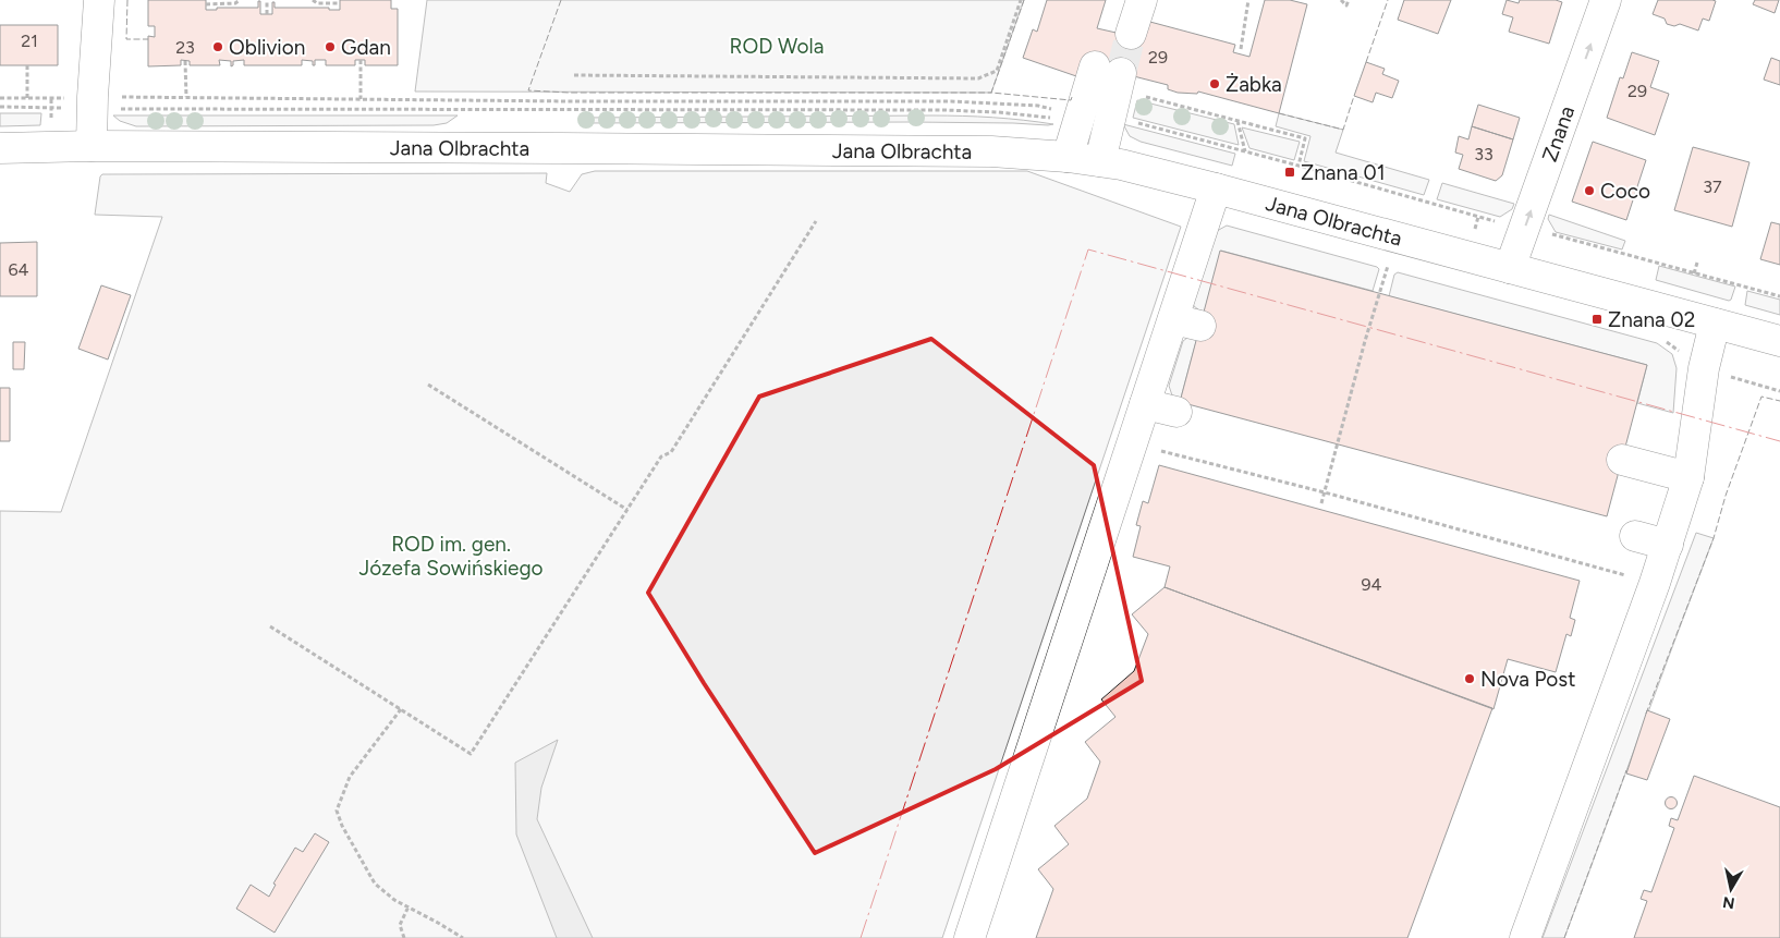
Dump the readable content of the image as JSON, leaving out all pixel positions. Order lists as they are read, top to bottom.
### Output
{
  "streets": {
    "street": ["Znana", "Jana Olbrachta"]
  },
  "crossings": [
    ["Znana", "Jana Olbrachta"]
  ],
  "one_way": ["Znana"],
  "parks": ["ROD Wola", "ROD im. gen. Józefa Sowińskiego"],
  "places": {
    "other": [
      "Oblivion",
      "Gdan",
      "Żabka",
      "Coco",
      "Nova Post"
    ],
    "transit": ["Znana 01", "Znana 02"]
  },
  "house_numbers": [
    "21",
    "23",
    "29",
    "29",
    "33",
    "37",
    "64",
    "94"
  ],
  "north": "bottom"
}
